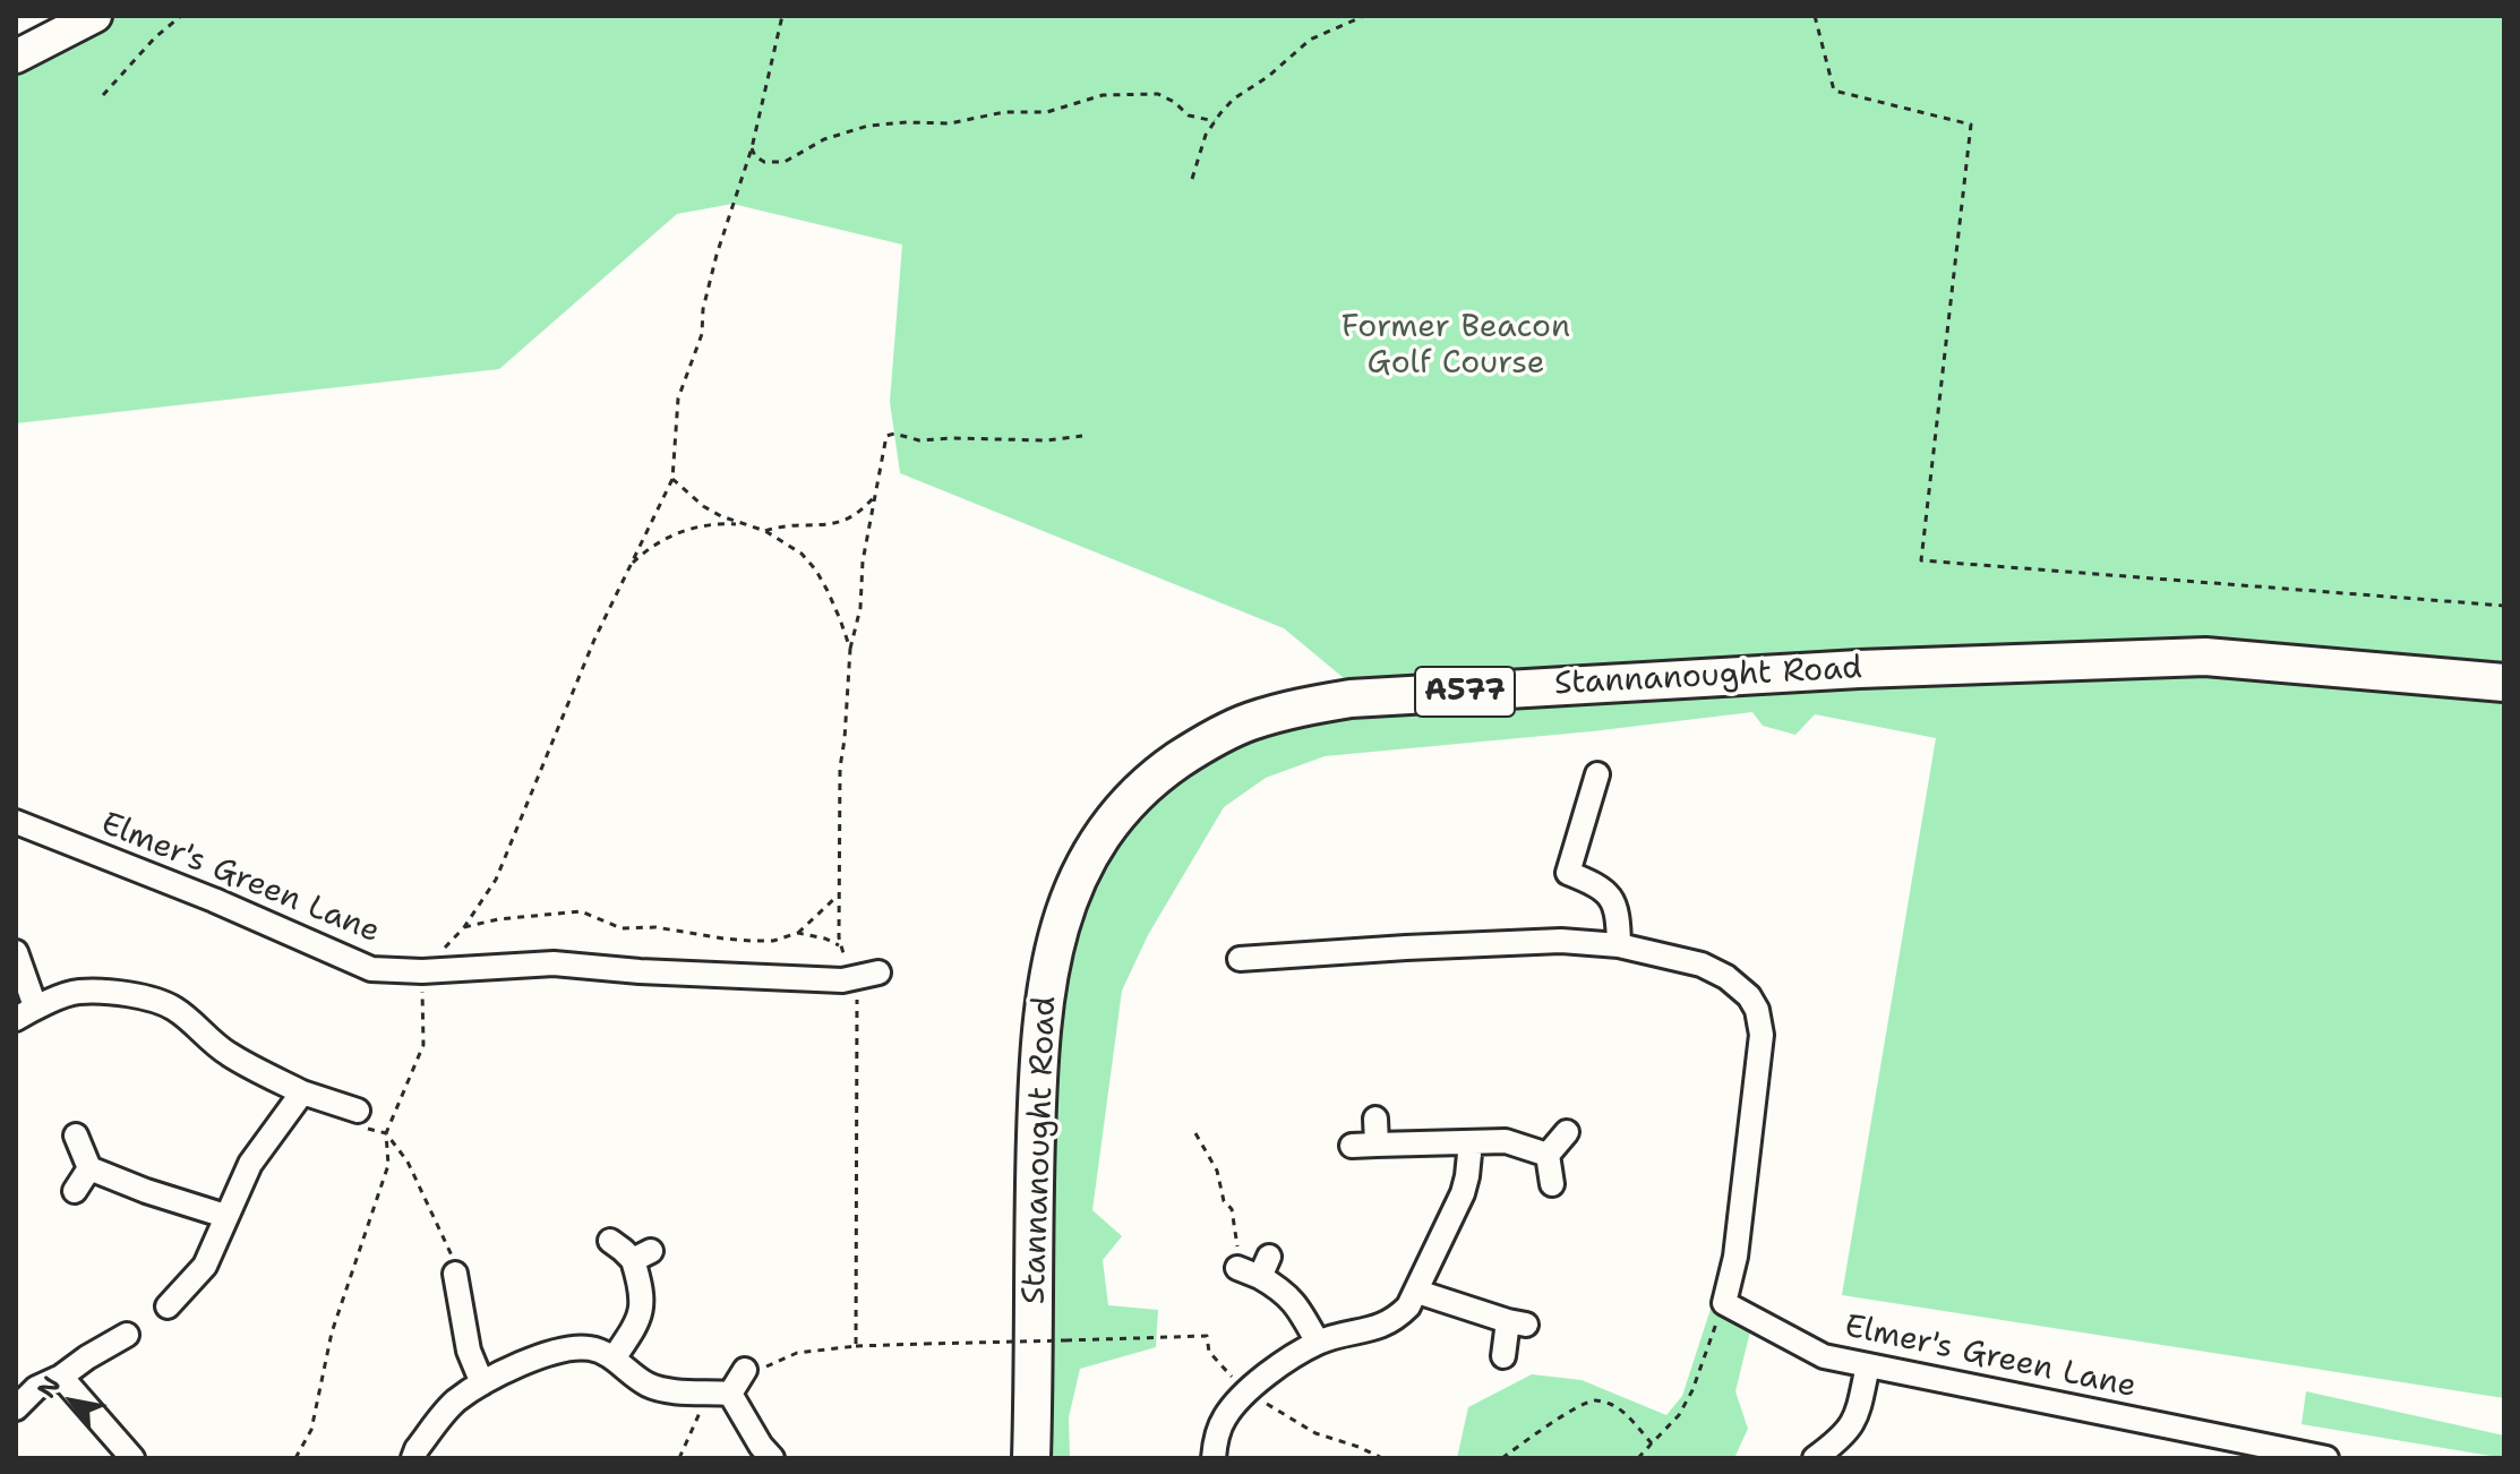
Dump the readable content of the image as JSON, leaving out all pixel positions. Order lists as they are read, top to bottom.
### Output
{
  "streets": {
    "main road": ["Stannanought Road", "A577"],
    "street": ["Elmer's Green Lane"]
  },
  "parks": ["Former Beacon Golf Course"],
  "north": "top left"
}
